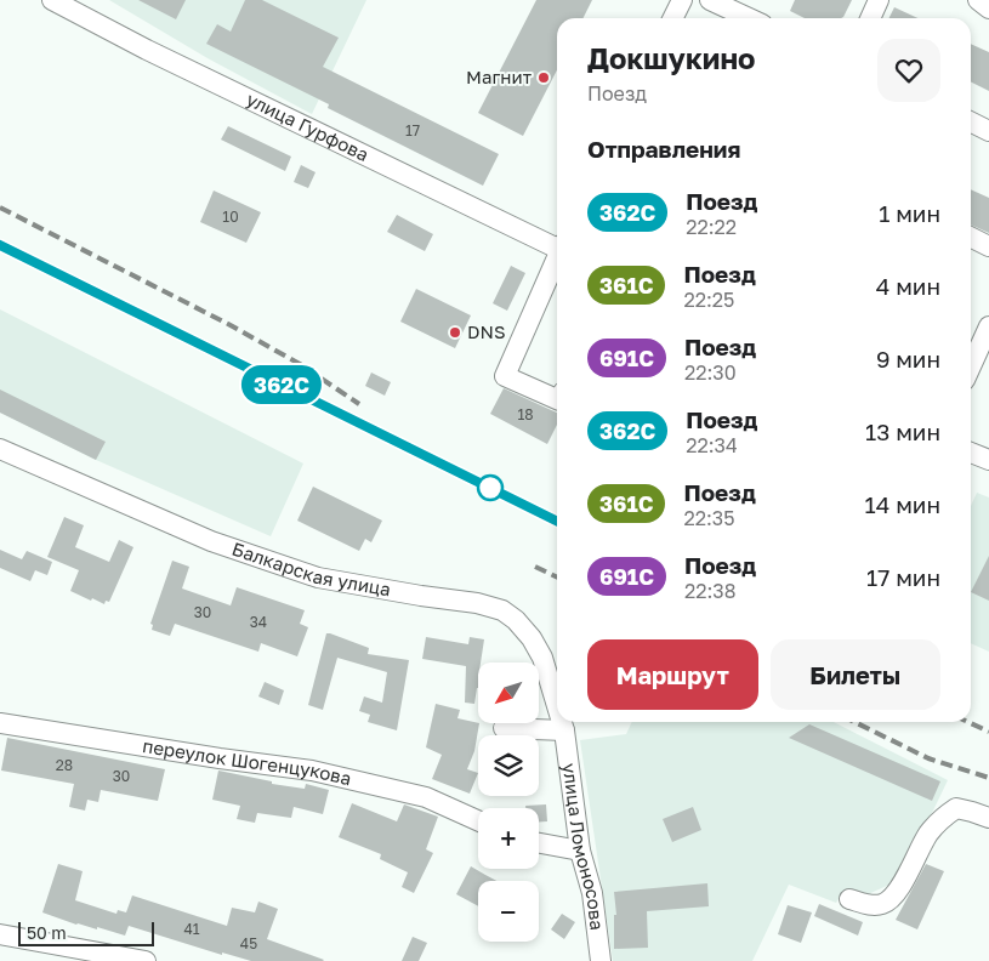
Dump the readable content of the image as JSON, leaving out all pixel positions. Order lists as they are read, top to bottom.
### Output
{
  "streets": {
    "street": [
      "улица Гурфова",
      "Балкарская улица",
      "переулок Шогенцукова",
      "улица Ломоносова"
    ]
  },
  "crossings": [
    ["Балкарская улица", "улица Ломоносова"]
  ],
  "places": ["Магнит", "DNS"],
  "house_numbers": [
    "17",
    "10",
    "18",
    "30",
    "34",
    "28",
    "30",
    "41",
    "45"
  ],
  "scale_bar": "50 m",
  "north": "bottom left",
  "page": {
    "on_map": "362С",
    "heading": [
      ["Докшукино", "Поезд"],
      "Отправления"
    ],
    "list": [
      {
        "mark": "362С",
        "name": "Поезд",
        "note": "22:22",
        "value": "1 мин"
      },
      {
        "mark": "361С",
        "name": "Поезд",
        "note": "22:25",
        "value": "4 мин"
      },
      {
        "mark": "691С",
        "name": "Поезд",
        "note": "22:30",
        "value": "9 мин"
      },
      {
        "mark": "362С",
        "name": "Поезд",
        "note": "22:34",
        "value": "13 мин"
      },
      {
        "mark": "361С",
        "name": "Поезд",
        "note": "22:35",
        "value": "14 мин"
      },
      {
        "mark": "691С",
        "name": "Поезд",
        "note": "22:38",
        "value": "17 мин"
      }
    ],
    "buttons": ["Маршрут", "Билеты"],
    "map_buttons": ["+", "−"],
    "scale": "50 m"
  }
}
